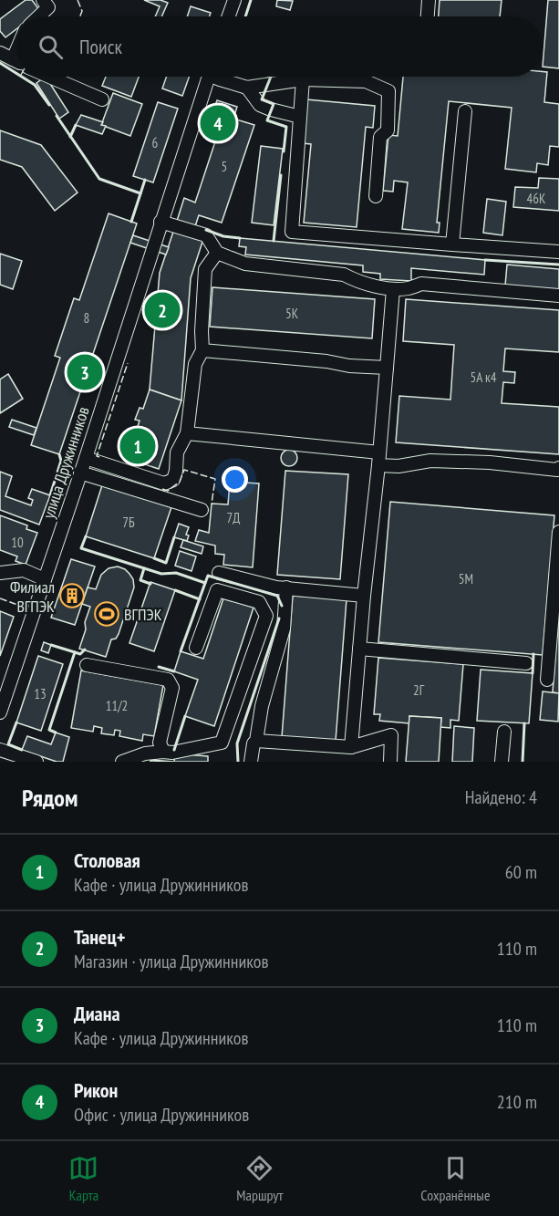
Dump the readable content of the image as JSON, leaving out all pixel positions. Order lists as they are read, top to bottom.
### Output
{
  "streets": {
    "street": ["улица Дружинников"]
  },
  "places": {
    "building": ["Филиал ВГПЭК"],
    "sports": ["ВГПЭК"]
  },
  "house_numbers": [
    "6",
    "5",
    "46К",
    "5К",
    "8",
    "5А к4",
    "7Д",
    "7Б",
    "10",
    "5М",
    "2Г",
    "13",
    "11/2"
  ],
  "page": {
    "search": "Поиск",
    "pins": [
      "4",
      "2",
      "3",
      "1"
    ],
    "heading": ["Рядом", "Найдено: 4"],
    "list": [
      {
        "mark": "1",
        "name": "Столовая",
        "note": "Кафе · улица Дружинников",
        "value": "60 m"
      },
      {
        "mark": "2",
        "name": "Танец+",
        "note": "Магазин · улица Дружинников",
        "value": "110 m"
      },
      {
        "mark": "3",
        "name": "Диана",
        "note": "Кафе · улица Дружинников",
        "value": "110 m"
      },
      {
        "mark": "4",
        "name": "Рикон",
        "note": "Офис · улица Дружинников",
        "value": "210 m"
      }
    ],
    "nav": ["Карта", "Маршрут", "Сохранённые"]
  }
}
